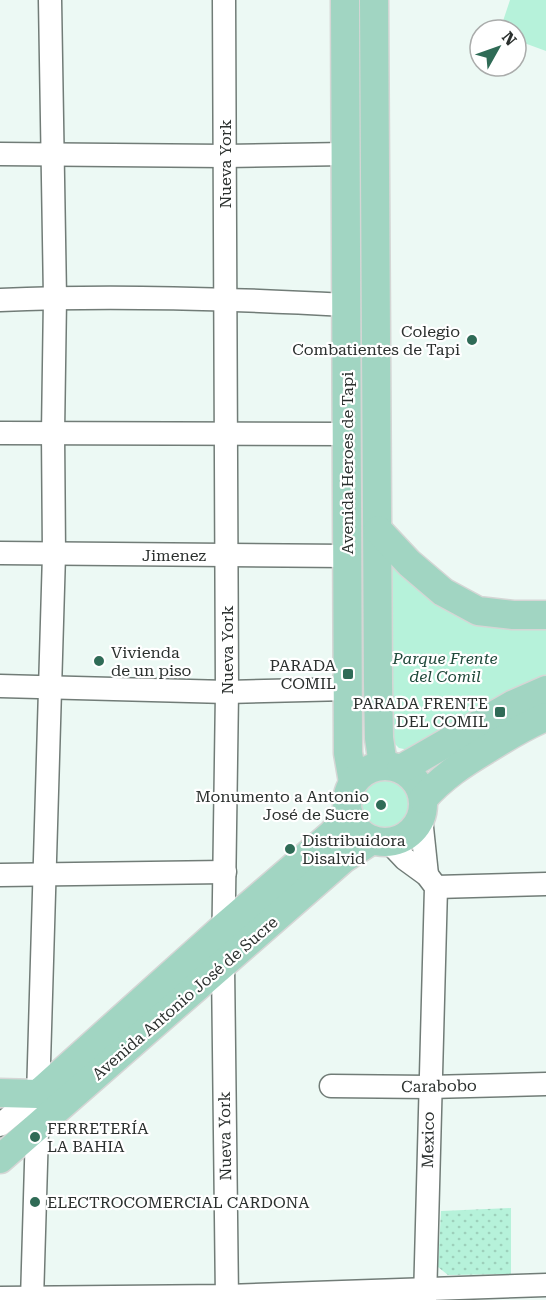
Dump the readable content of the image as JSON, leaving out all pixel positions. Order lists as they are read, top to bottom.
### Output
{
  "streets": {
    "main road": ["Avenida Heroes de Tapi", "Avenida Antonio José de Sucre"],
    "street": [
      "Nueva York",
      "Jimenez",
      "Carabobo",
      "Mexico"
    ]
  },
  "crossings": [
    ["Nueva York", "Jimenez"],
    ["Nueva York", "Avenida Antonio José de Sucre"],
    ["Avenida Heroes de Tapi", "Jimenez"],
    ["Avenida Heroes de Tapi", "Avenida Antonio José de Sucre"],
    ["Avenida Heroes de Tapi", "Mexico"],
    ["Avenida Antonio José de Sucre", "Mexico"],
    ["Carabobo", "Mexico"]
  ],
  "parks": ["Parque Frente del Comil"],
  "places": {
    "other": [
      "Colegio Combatientes de Tapi",
      "Vivienda de un piso",
      "Monumento a Antonio José de Sucre",
      "Distribuidora Disalvid",
      "FERRETERÍA LA BAHIA",
      "ELECTROCOMERCIAL CARDONA"
    ],
    "transit": ["PARADA COMIL", "PARADA FRENTE DEL COMIL"]
  },
  "north": "top right"
}
